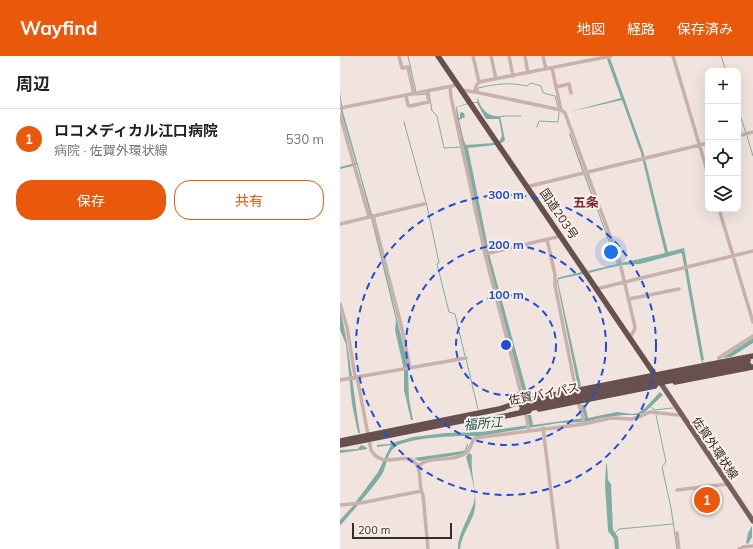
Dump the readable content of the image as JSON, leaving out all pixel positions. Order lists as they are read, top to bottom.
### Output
{
  "streets": {
    "highway": ["国道203号", "佐賀バイパス"],
    "main road": ["佐賀外環状線"]
  },
  "crossings": [
    ["国道203号", "佐賀外環状線"]
  ],
  "districts": ["五条"],
  "water": ["福所江"],
  "scale_bar": "200 m",
  "page": {
    "header": "Wayfind",
    "nav": ["地図", "経路", "保存済み"],
    "heading": "周辺",
    "map_buttons": ["+", "−"],
    "list": [
      {
        "mark": "1",
        "name": "ロコメディカル江口病院",
        "note": "病院 · 佐賀外環状線",
        "value": "530 m"
      }
    ],
    "buttons": ["保存", "共有"],
    "pins": "1",
    "scale": "200 m"
  },
  "rings": ["300 m", "200 m", "100 m"]
}
